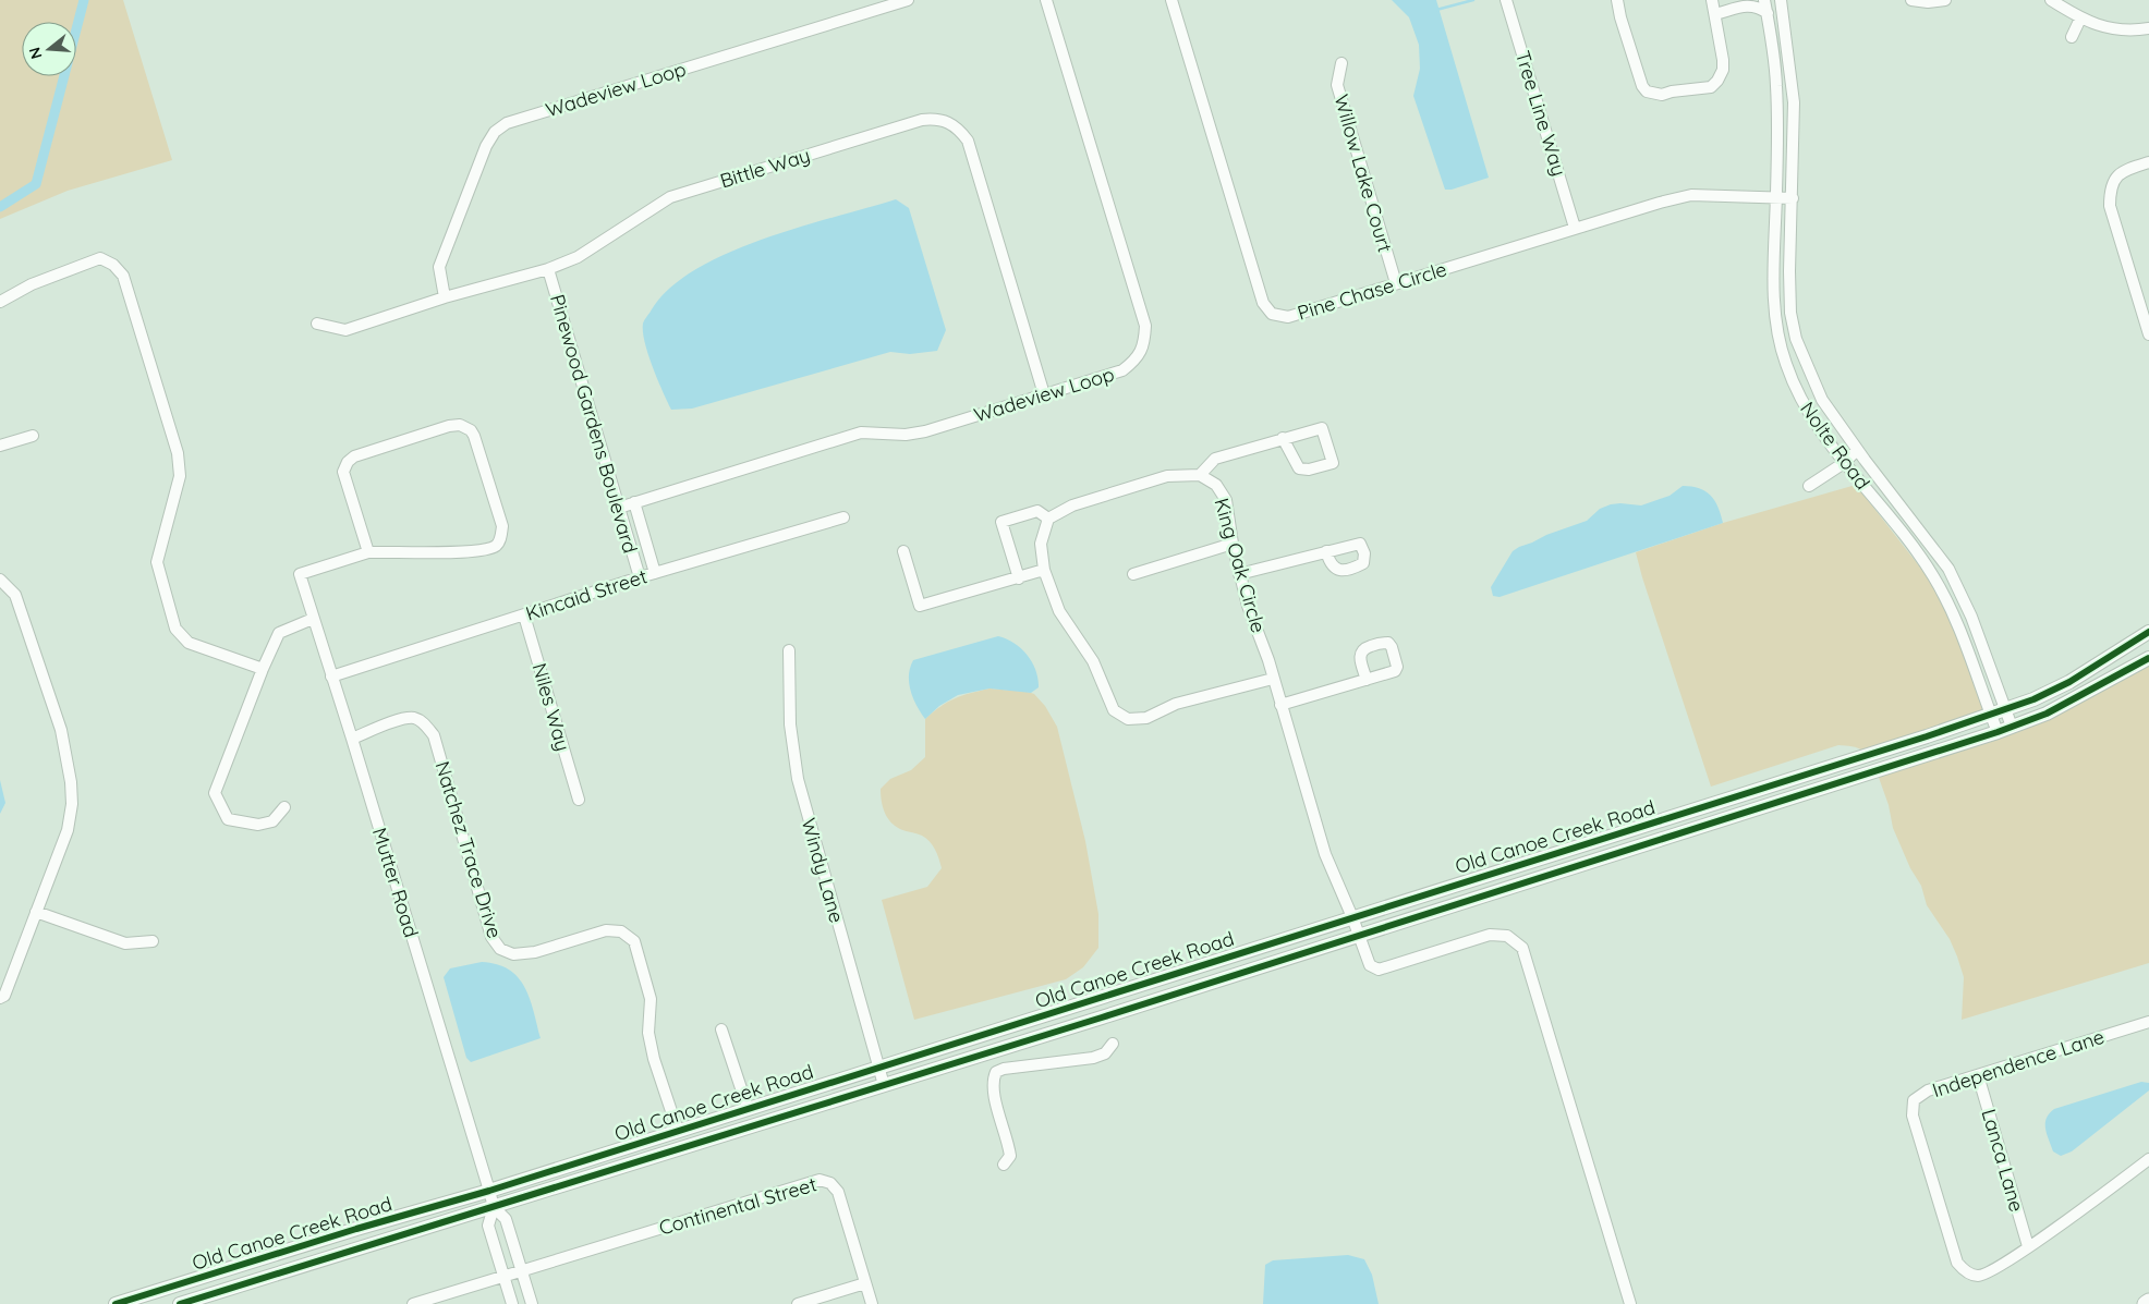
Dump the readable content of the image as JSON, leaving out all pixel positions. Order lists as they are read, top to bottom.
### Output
{
  "streets": {
    "main road": ["Old Canoe Creek Road"],
    "street": [
      "Wadeview Loop",
      "Tree Line Way",
      "Bittle Way",
      "Willow Lake Court",
      "Pine Chase Circle",
      "Pinewood Gardens Boulevard",
      "Nolte Road",
      "King Oak Circle",
      "Kincaid Street",
      "Niles Way",
      "Natchez Trace Drive",
      "Windy Lane",
      "Mutter Road",
      "Independence Lane",
      "Lanca Lane",
      "Continental Street"
    ]
  },
  "crossings": [
    ["Wadeview Loop", "Bittle Way"],
    ["Wadeview Loop", "Pinewood Gardens Boulevard"],
    ["Tree Line Way", "Pine Chase Circle"],
    ["Bittle Way", "Pinewood Gardens Boulevard"],
    ["Willow Lake Court", "Pine Chase Circle"],
    ["Pine Chase Circle", "Nolte Road"],
    ["Pinewood Gardens Boulevard", "Kincaid Street"],
    ["Nolte Road", "Old Canoe Creek Road"],
    ["King Oak Circle", "Old Canoe Creek Road"],
    ["Kincaid Street", "Niles Way"],
    ["Kincaid Street", "Mutter Road"],
    ["Old Canoe Creek Road", "Natchez Trace Drive"],
    ["Old Canoe Creek Road", "Windy Lane"],
    ["Old Canoe Creek Road", "Mutter Road"],
    ["Natchez Trace Drive", "Mutter Road"],
    ["Independence Lane", "Lanca Lane"]
  ],
  "north": "left"
}
